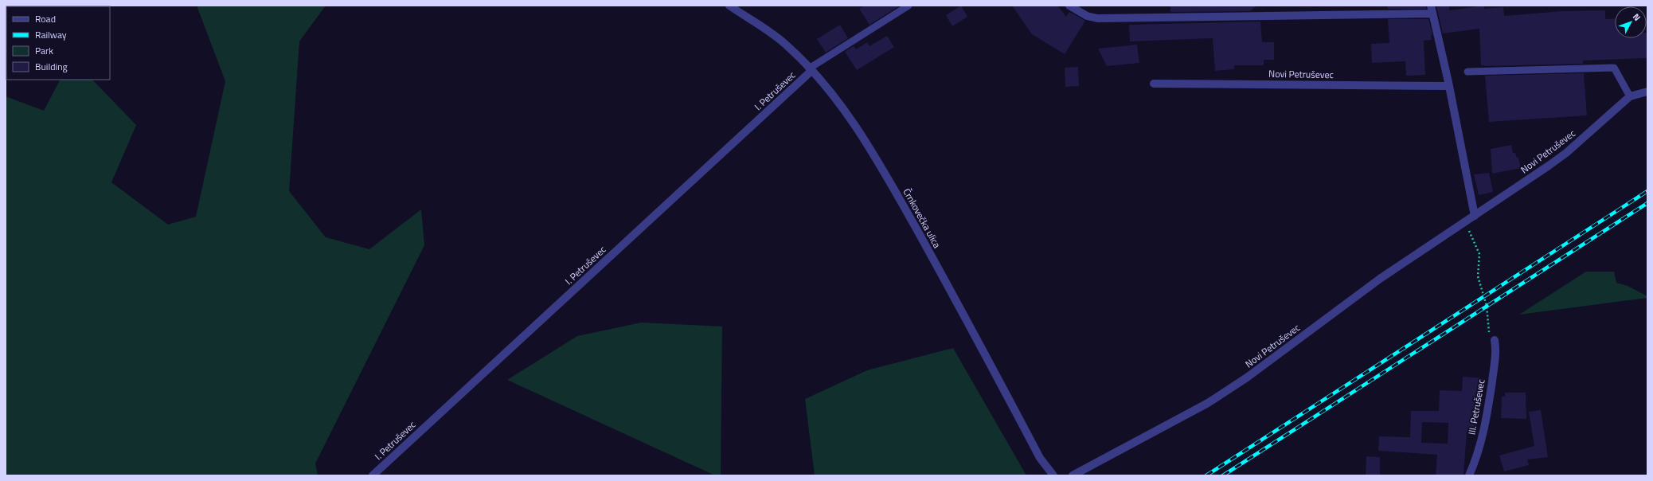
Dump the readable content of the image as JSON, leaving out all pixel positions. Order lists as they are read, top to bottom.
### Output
{
  "streets": {
    "street": [
      "Novi Petruševec",
      "I. Petruševec",
      "Črnkovečka ulica",
      "III. Petruševec"
    ]
  },
  "crossings": [
    ["I. Petruševec", "Črnkovečka ulica"]
  ],
  "legend": [
    "Road",
    "Railway",
    "Park",
    "Building"
  ],
  "north": "top right"
}
